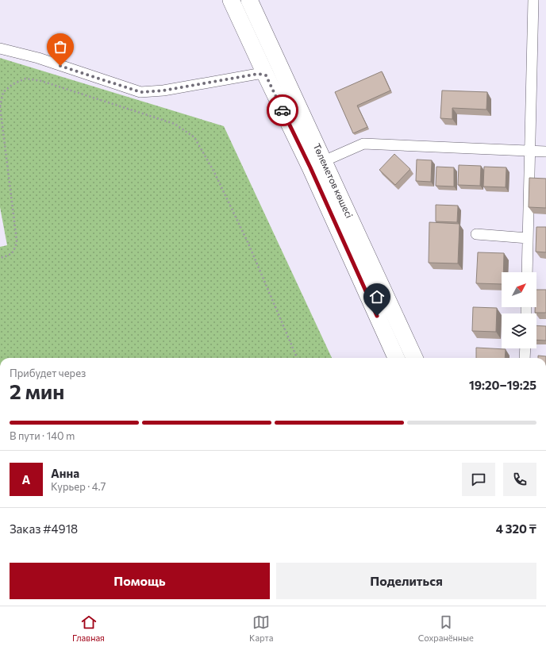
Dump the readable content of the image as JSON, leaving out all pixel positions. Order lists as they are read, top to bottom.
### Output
{
  "streets": {
    "main road": ["Төлеметов көшесі"]
  },
  "north": "top right",
  "page": {
    "heading": ["2 мин", "Прибудет через", "19:20–19:25"],
    "panel": [
      "Анна",
      "Курьер · 4.7",
      "Заказ #4918",
      "4 320 ₸"
    ],
    "bar": "В пути · 140 m",
    "round": "А",
    "buttons": ["Помощь", "Поделиться"],
    "tabs": ["Главная", "Карта", "Сохранённые"]
  }
}
